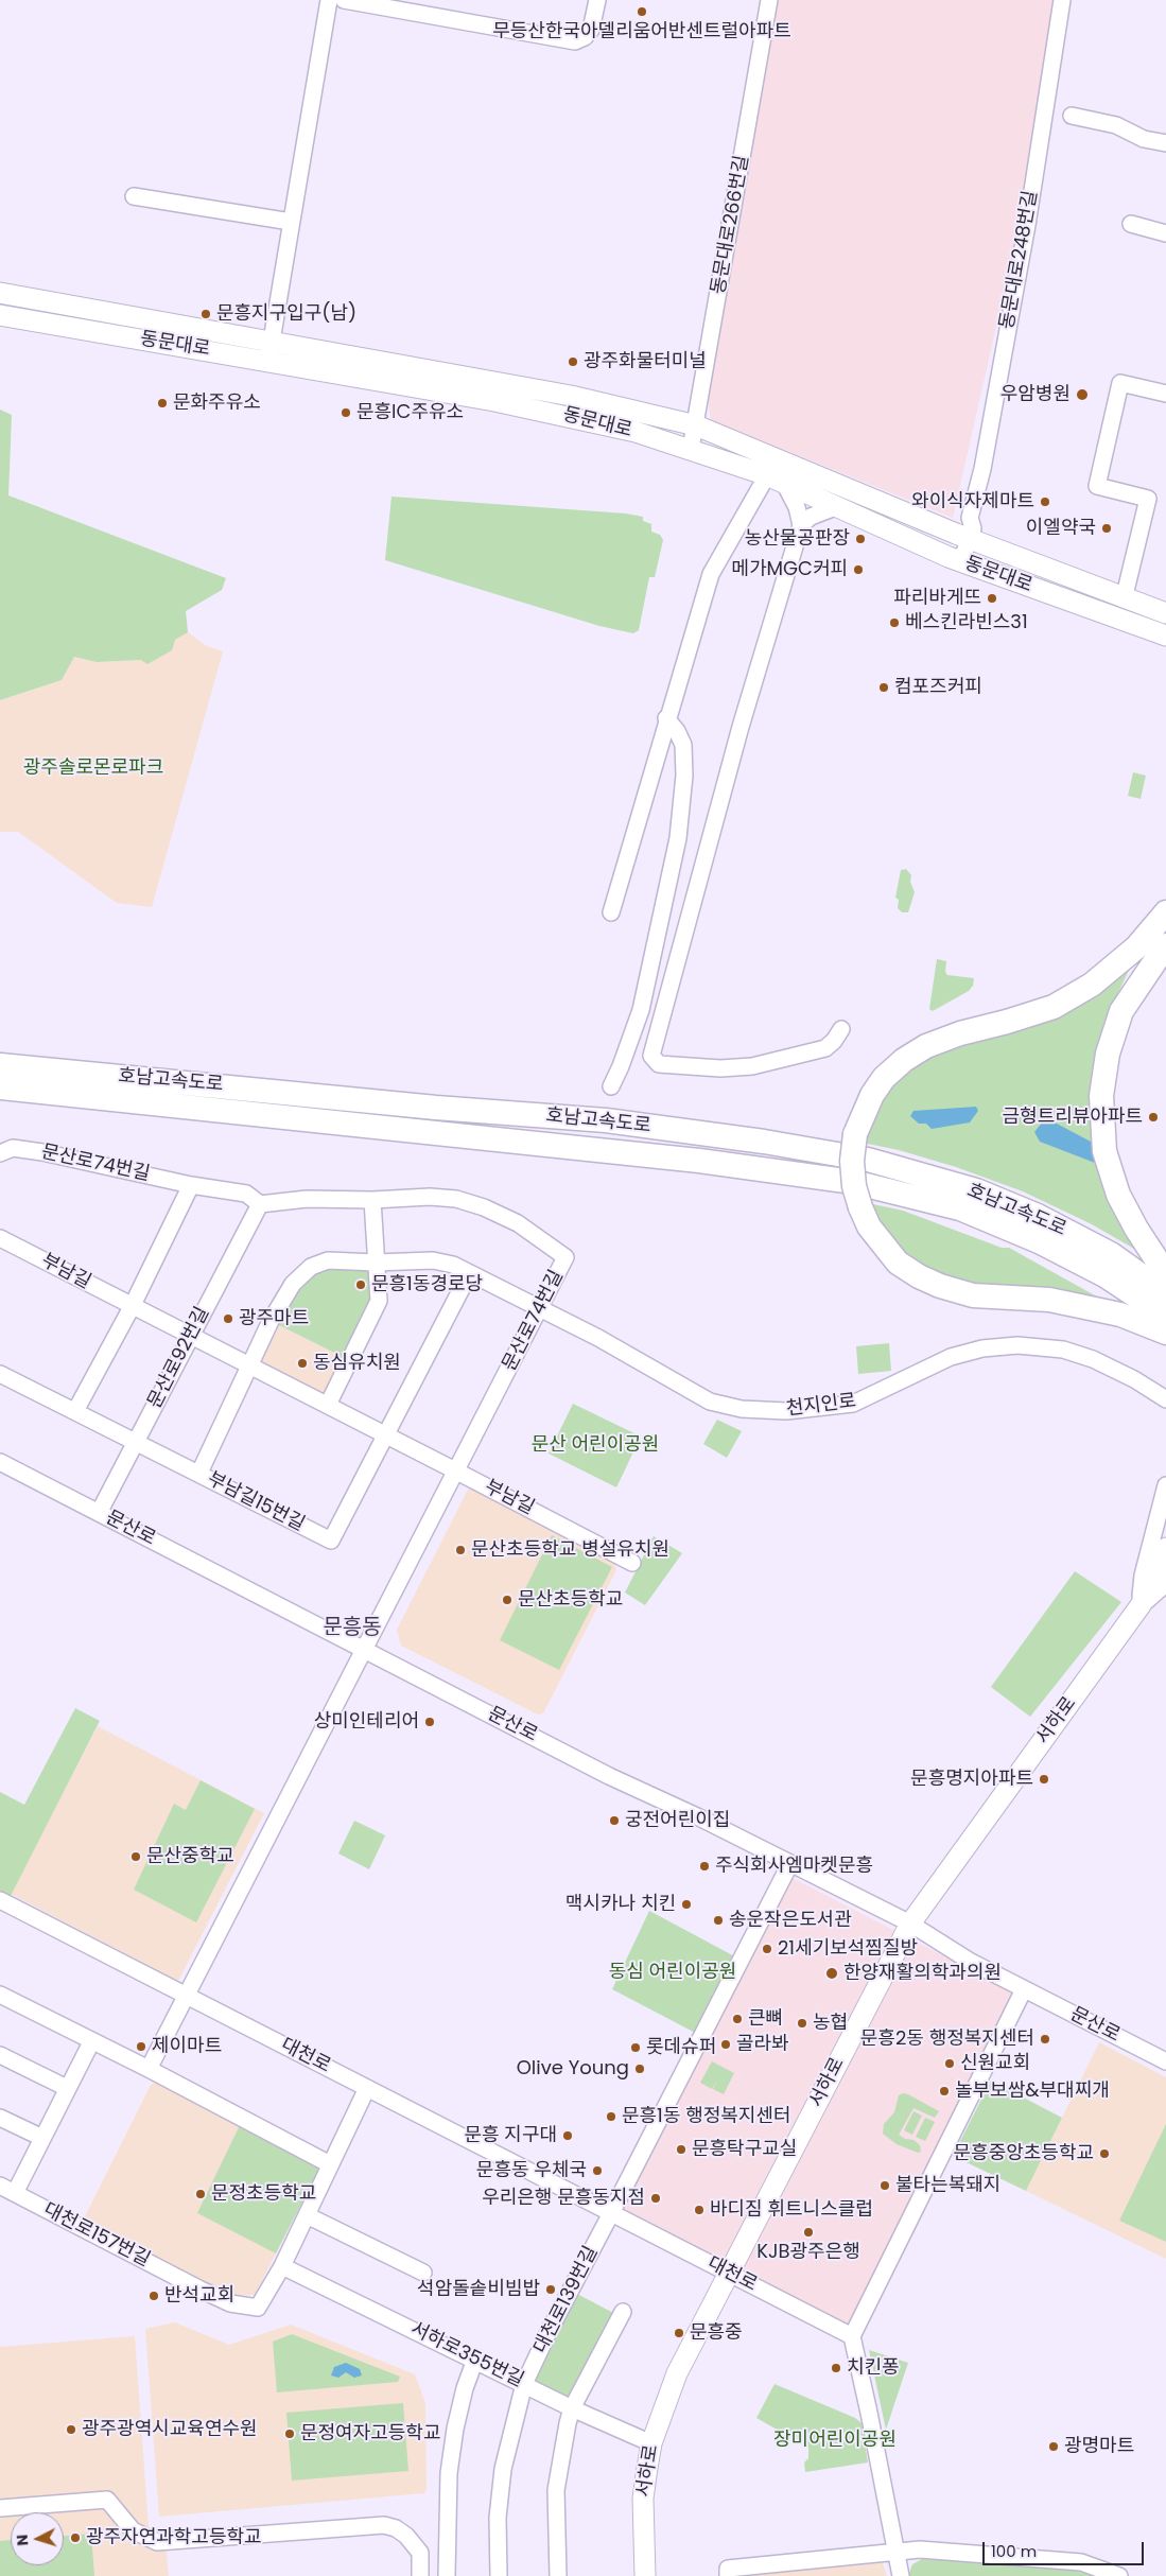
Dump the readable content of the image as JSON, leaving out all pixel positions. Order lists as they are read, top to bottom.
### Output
{
  "streets": {
    "highway": ["호남고속도로"],
    "main road": ["동문대로", "서하로"],
    "street": [
      "동문대로266번길",
      "동문대로248번길",
      "문산로74번길",
      "부남길",
      "문산로92번길",
      "천지인로",
      "부남길15번길",
      "문산로",
      "대천로",
      "대천로157번길",
      "대천로139번길",
      "서하로355번길"
    ]
  },
  "crossings": [
    ["동문대로266번길", "동문대로"],
    ["동문대로248번길", "동문대로"],
    ["문산로74번길", "부남길"],
    ["문산로74번길", "문산로92번길"],
    ["문산로74번길", "천지인로"],
    ["문산로74번길", "문산로"],
    ["문산로74번길", "대천로"],
    ["부남길", "문산로92번길"],
    ["부남길", "천지인로"],
    ["부남길", "부남길15번길"],
    ["문산로92번길", "부남길15번길"],
    ["문산로92번길", "문산로"],
    ["문산로", "서하로"],
    ["서하로", "대천로"],
    ["서하로", "서하로355번길"],
    ["대천로", "대천로157번길"],
    ["대천로", "대천로139번길"],
    ["대천로157번길", "서하로355번길"],
    ["대천로139번길", "서하로355번길"]
  ],
  "districts": ["문흥동"],
  "parks": [
    "광주솔로몬로파크",
    "문산 어린이공원",
    "동심 어린이공원",
    "장미어린이공원"
  ],
  "places": [
    "무등산한국아델리움어반센트럴아파트",
    "문흥지구입구(남)",
    "광주화물터미널",
    "우암병원",
    "문화주유소",
    "문흥IC주유소",
    "와이식자제마트",
    "이엘약국",
    "농산물공판장",
    "메가MGC커피",
    "파리바게뜨",
    "베스킨라빈스31",
    "컴포즈커피",
    "금형트리뷰아파트",
    "문흥1동경로당",
    "광주마트",
    "동심유치원",
    "문산초등학교 병설유치원",
    "문산초등학교",
    "상미인테리어",
    "문흥명지아파트",
    "궁전어린이집",
    "문산중학교",
    "주식회사엠마켓문흥",
    "맥시카나 치킨",
    "송운작은도서관",
    "21세기보석찜질방",
    "한양재활의학과의원",
    "큰뼈",
    "농협",
    "문흥2동 행정복지센터",
    "골라봐",
    "제이마트",
    "롯데슈퍼",
    "신원교회",
    "Olive Young",
    "놀부보쌈&부대찌개",
    "문흥1동 행정복지센터",
    "문흥 지구대",
    "문흥탁구교실",
    "문흥중앙초등학교",
    "문흥동 우체국",
    "불타는복돼지",
    "문정초등학교",
    "우리은행 문흥동지점",
    "바디짐 휘트니스클럽",
    "KJB광주은행",
    "석암돌솥비빔밥",
    "반석교회",
    "문흥중",
    "치킨퐁",
    "광주광역시교육연수원",
    "문정여자고등학교",
    "광명마트",
    "광주자연과학고등학교"
  ],
  "scale_bar": "100 m",
  "north": "left"
}
